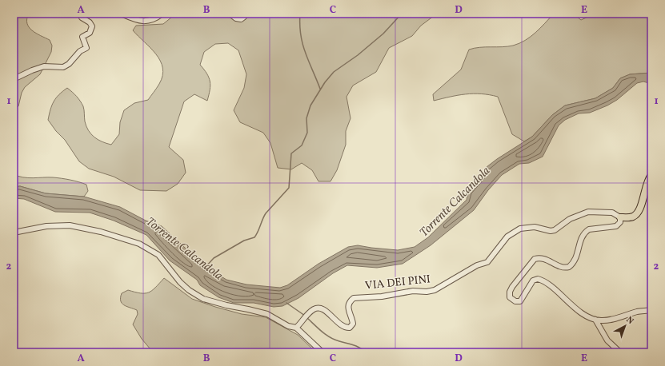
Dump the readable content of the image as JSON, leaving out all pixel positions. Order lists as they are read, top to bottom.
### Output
{
  "streets": {
    "street": ["VIA DEI PINI"]
  },
  "water": ["Torrente Calcandola"],
  "north": "top right",
  "grid": {
    "columns": [
      "A",
      "B",
      "C",
      "D",
      "E"
    ],
    "rows": ["1", "2"]
  }
}
